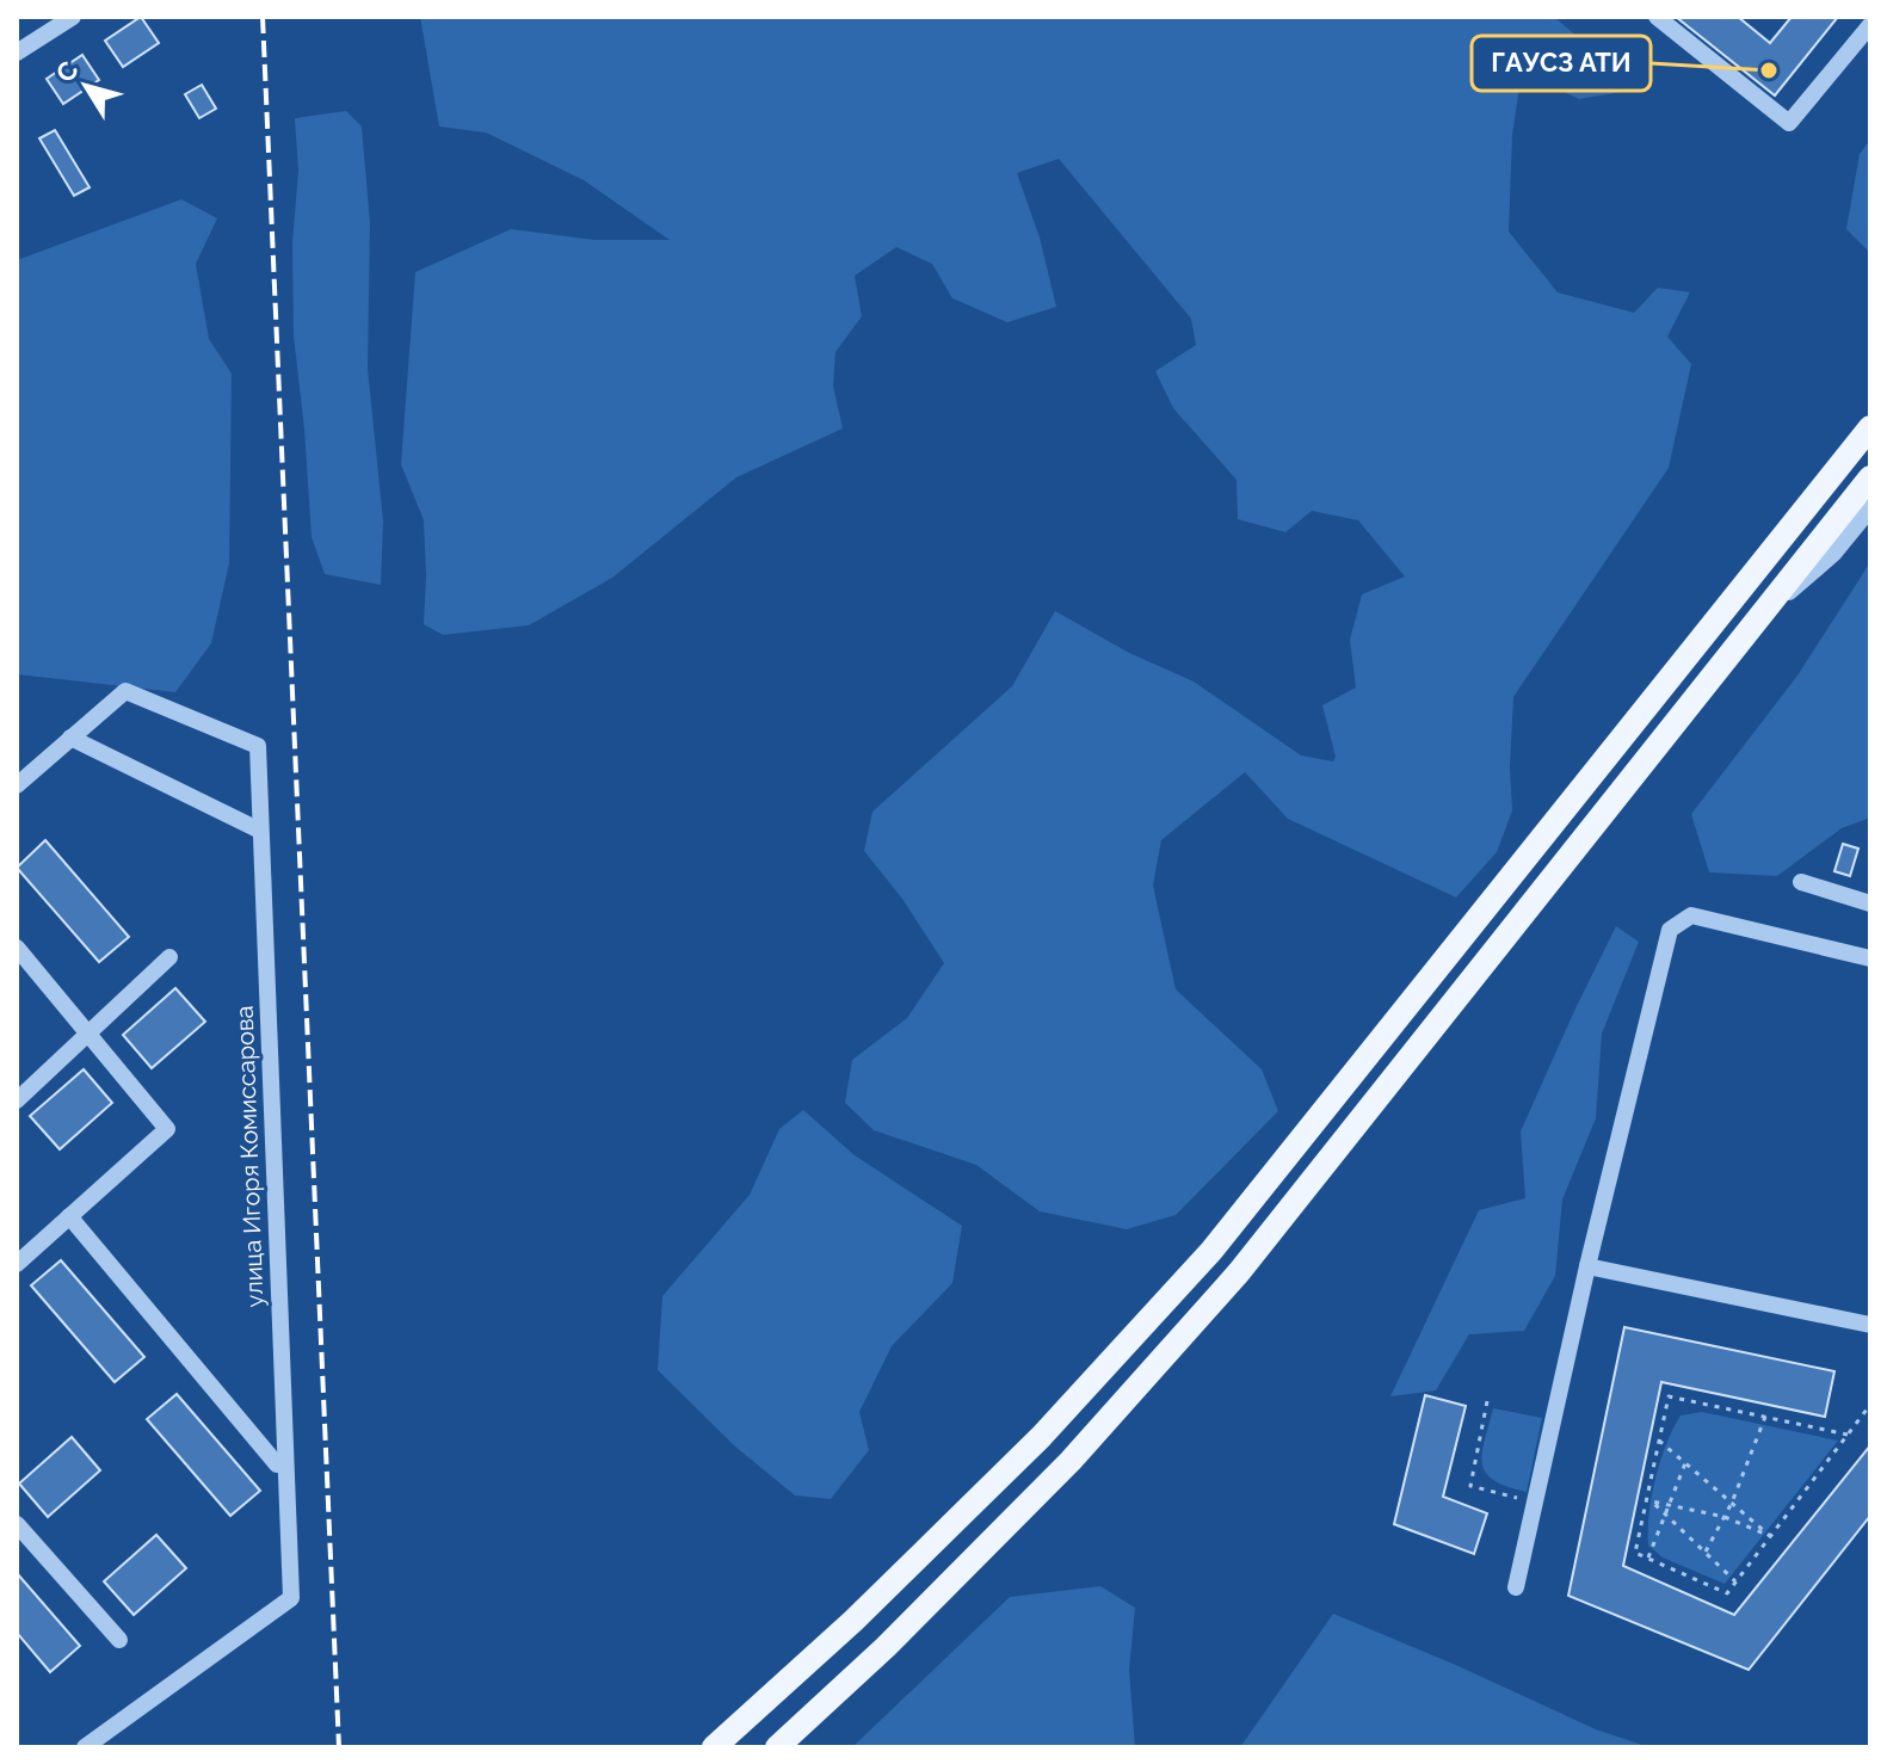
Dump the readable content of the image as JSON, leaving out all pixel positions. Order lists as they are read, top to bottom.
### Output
{
  "streets": {
    "street": ["улица Игоря Комиссарова"]
  },
  "places": ["ГАУСЗ АТИ"],
  "north": "top left"
}
